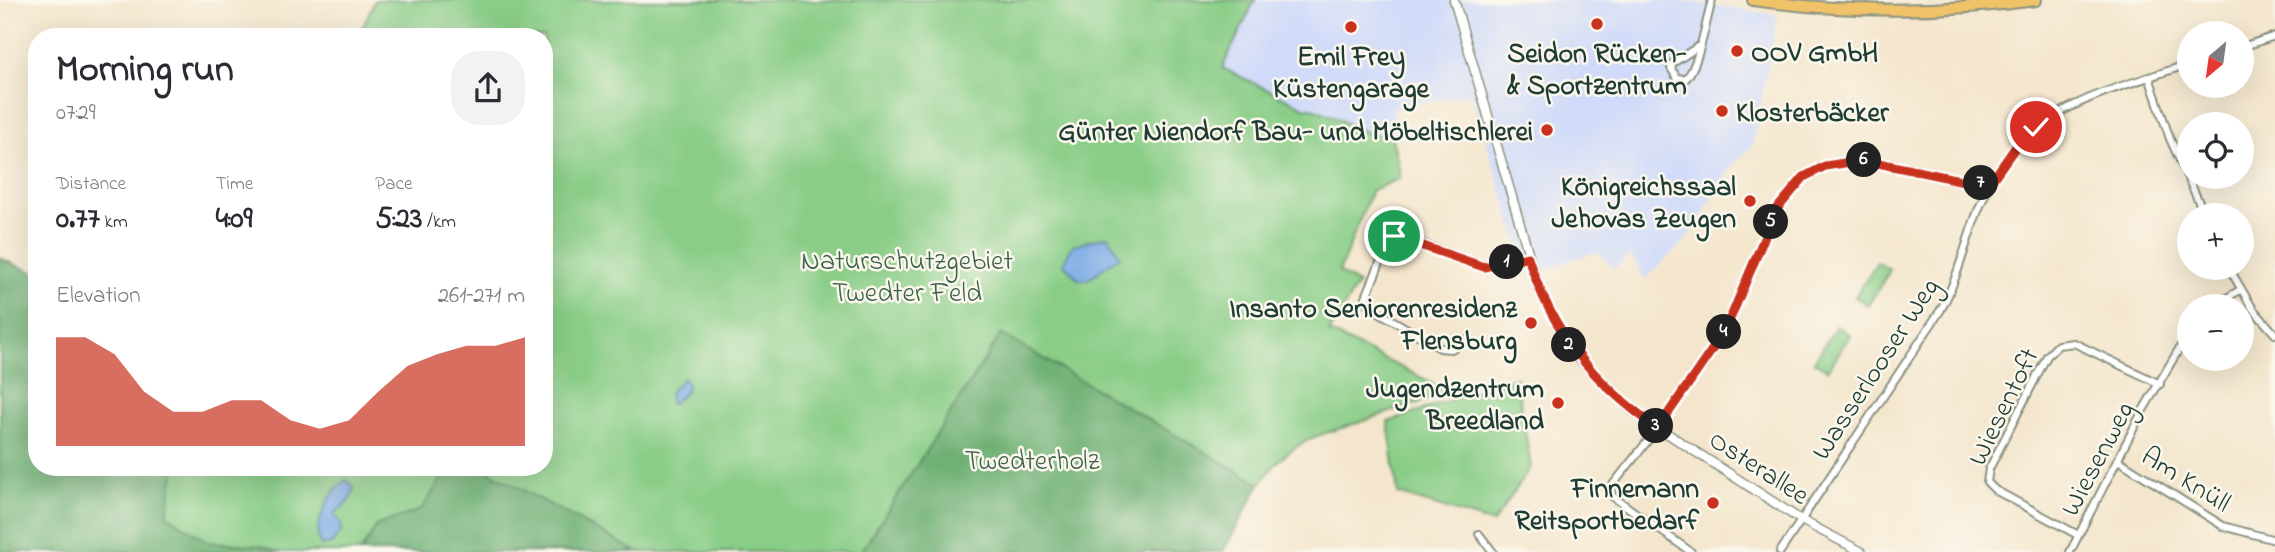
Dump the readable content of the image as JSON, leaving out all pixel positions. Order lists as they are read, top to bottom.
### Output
{
  "streets": {
    "street": [
      "Wasserlooser Weg",
      "Wiesentoft",
      "Wiesenweg",
      "Osterallee",
      "Am Knüll"
    ]
  },
  "crossings": [
    ["Wasserlooser Weg", "Osterallee"],
    ["Wiesentoft", "Wiesenweg"],
    ["Wiesenweg", "Am Knüll"]
  ],
  "parks": ["Naturschutzgebiet Twedter Feld", "Twedterholz"],
  "places": [
    "Seidon Rücken- & Sportzentrum",
    "Emil Frey Küstengarage",
    "OOV GmbH",
    "Klosterbäcker",
    "Günter Niendorf Bau- und Möbeltischlerei",
    "Königreichssaal Jehovas Zeugen",
    "Insanto Seniorenresidenz Flensburg",
    "Jugendzentrum Breedland",
    "Finnemann Reitsportbedarf"
  ],
  "north": "bottom left",
  "page": {
    "map_buttons": ["+", "−"],
    "heading": ["Morning run", "07:29"],
    "pins": [
      "6",
      "7",
      "5",
      "1",
      "4",
      "2",
      "3"
    ],
    "stats": [
      ["Distance", "0.77 km"],
      ["Time", "4:09"],
      ["Pace", "5:23 /km"]
    ],
    "chart": ["Elevation", "261–271 m"]
  }
}
